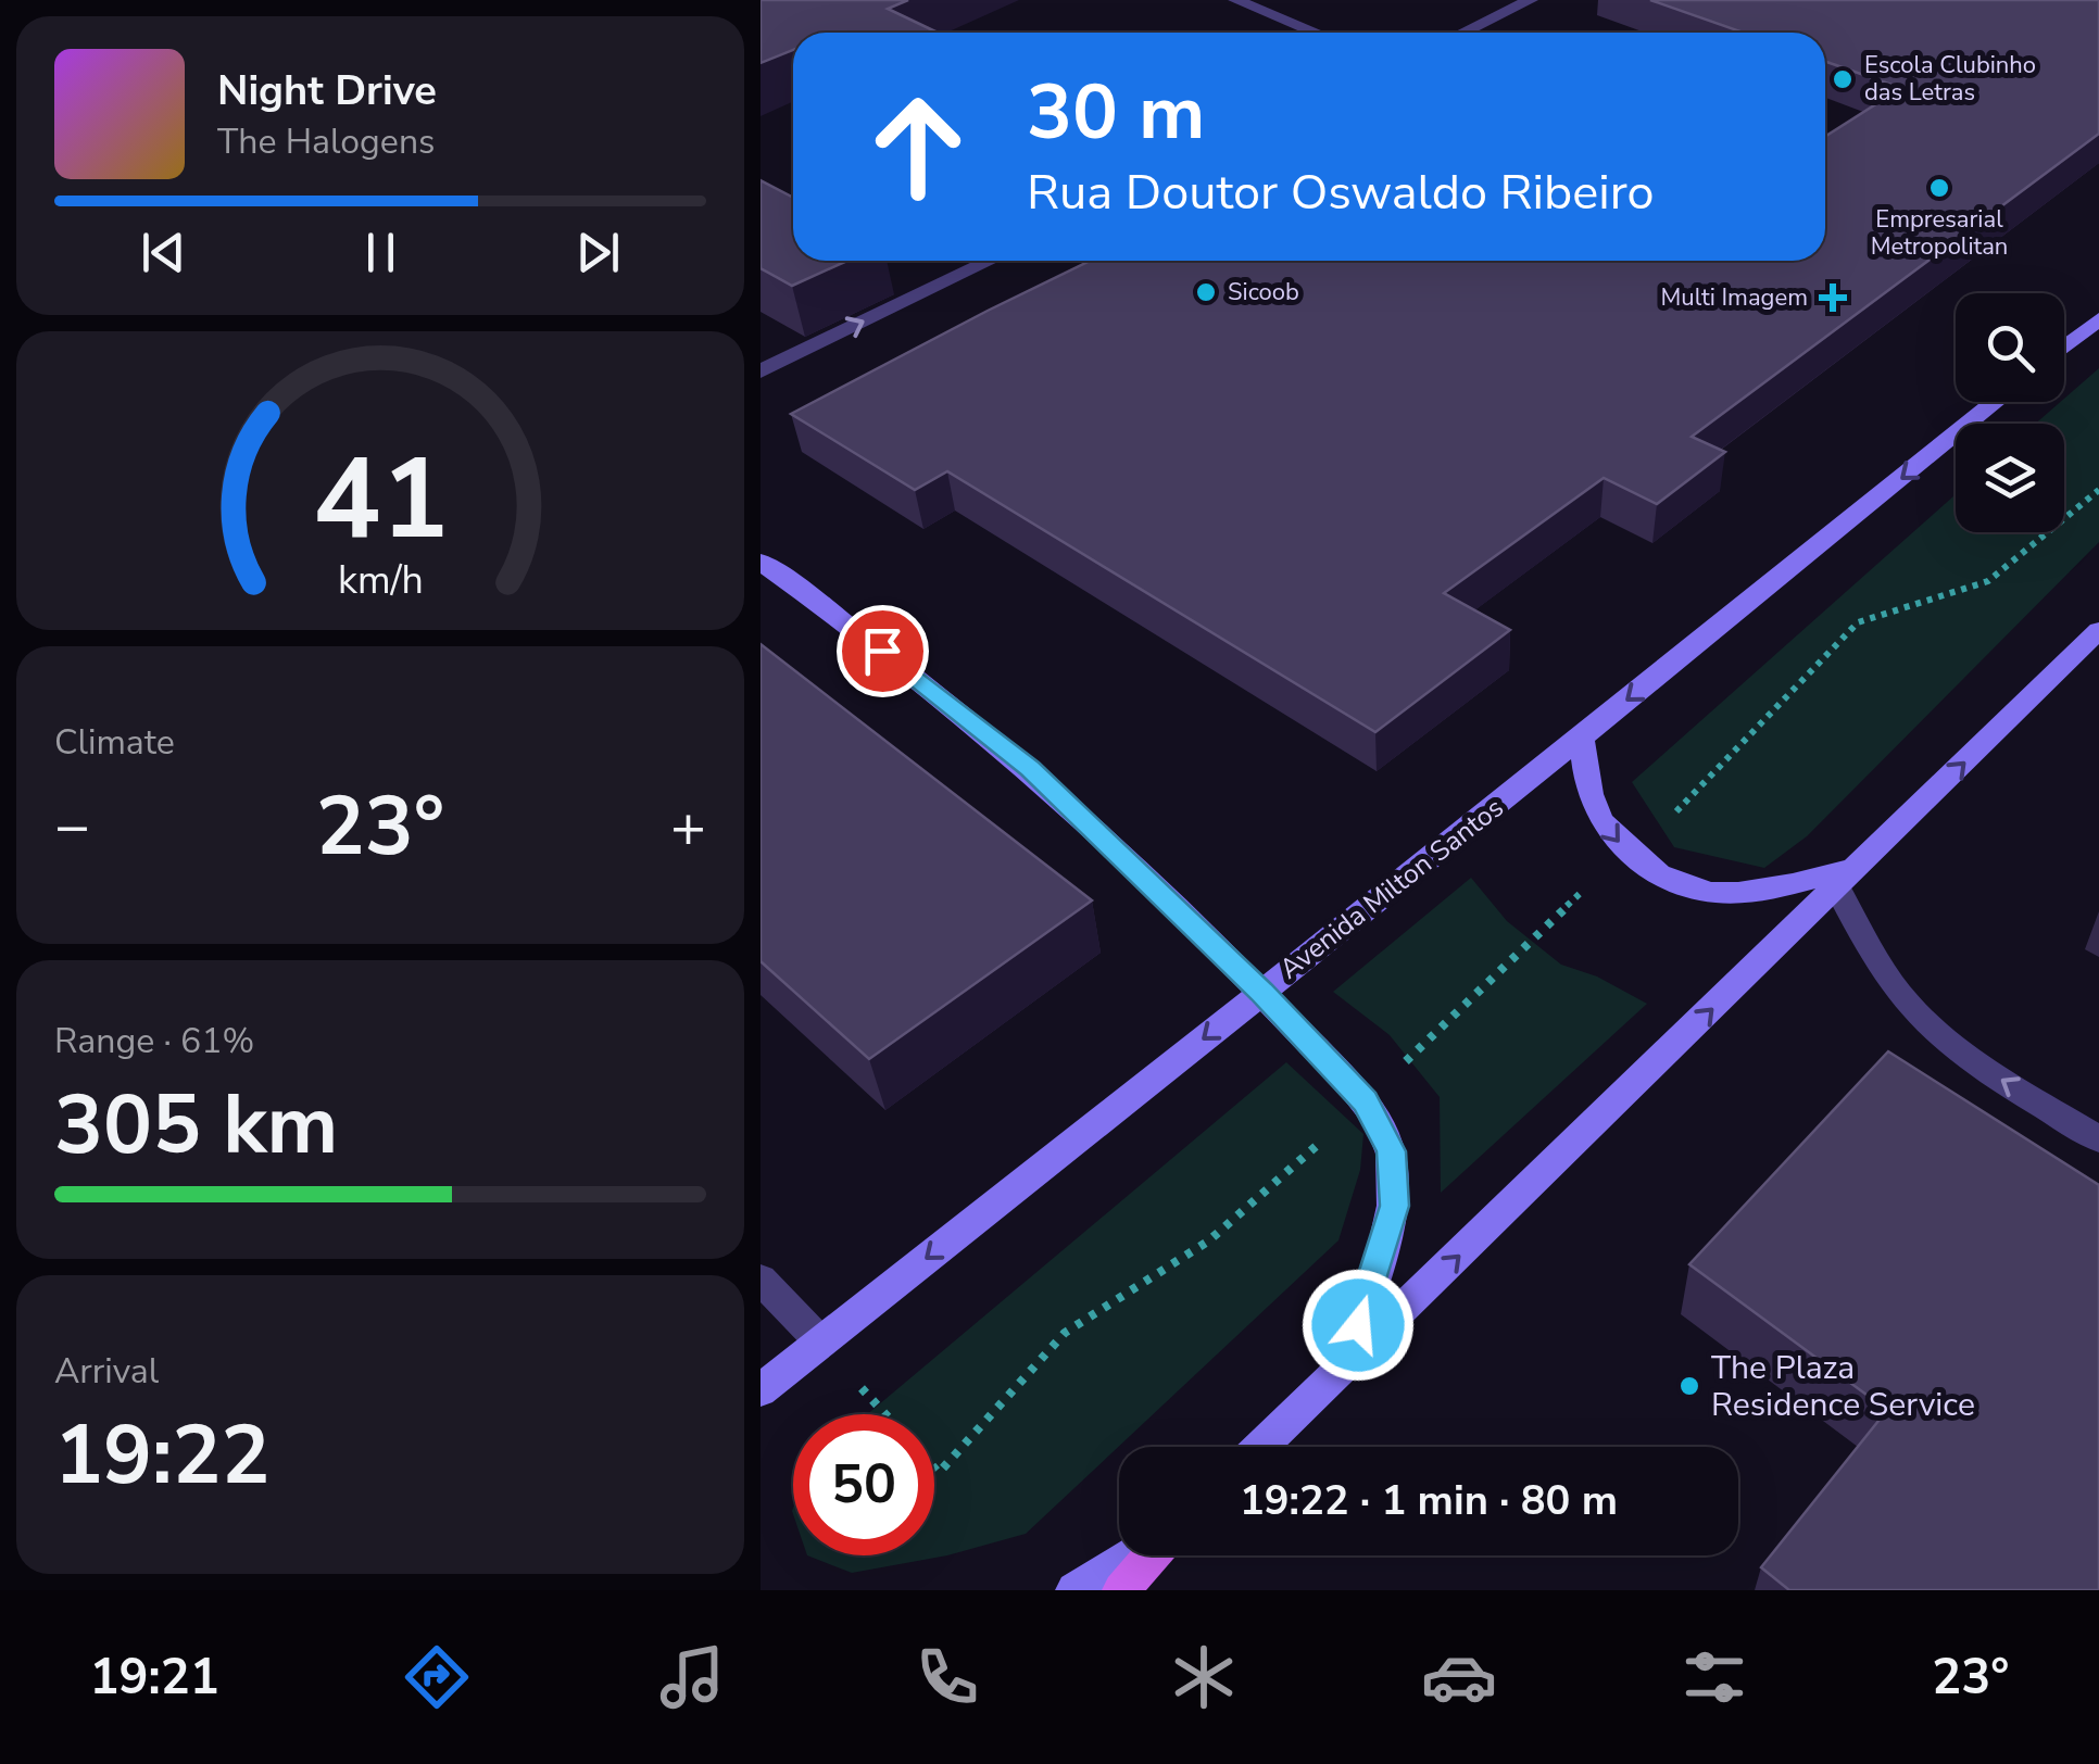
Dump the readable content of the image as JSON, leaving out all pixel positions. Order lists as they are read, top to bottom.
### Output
{
  "streets": {
    "main road": ["Avenida Milton Santos"]
  },
  "one_way": ["Avenida Milton Santos"],
  "places": {
    "other": [
      "Escola Clubinho das Letras",
      "Empresarial Metropolitan",
      "Sicoob",
      "The Plaza Residence Service"
    ],
    "health": ["Multi Imagem"]
  },
  "page": {
    "turn": ["30 m", "Rua Doutor Oswaldo Ribeiro"],
    "song": ["Night Drive", "The Halogens"],
    "tile": [
      "Climate",
      ["Range · 61%", "305 km"],
      ["Arrival", "19:22"]
    ],
    "heat": ["−", "23°", "+"],
    "limit": "50",
    "trip": "19:22 · 1 min · 80 m",
    "tabs": ["19:21", "23°"],
    "gauge": ["41", "km/h"]
  }
}
